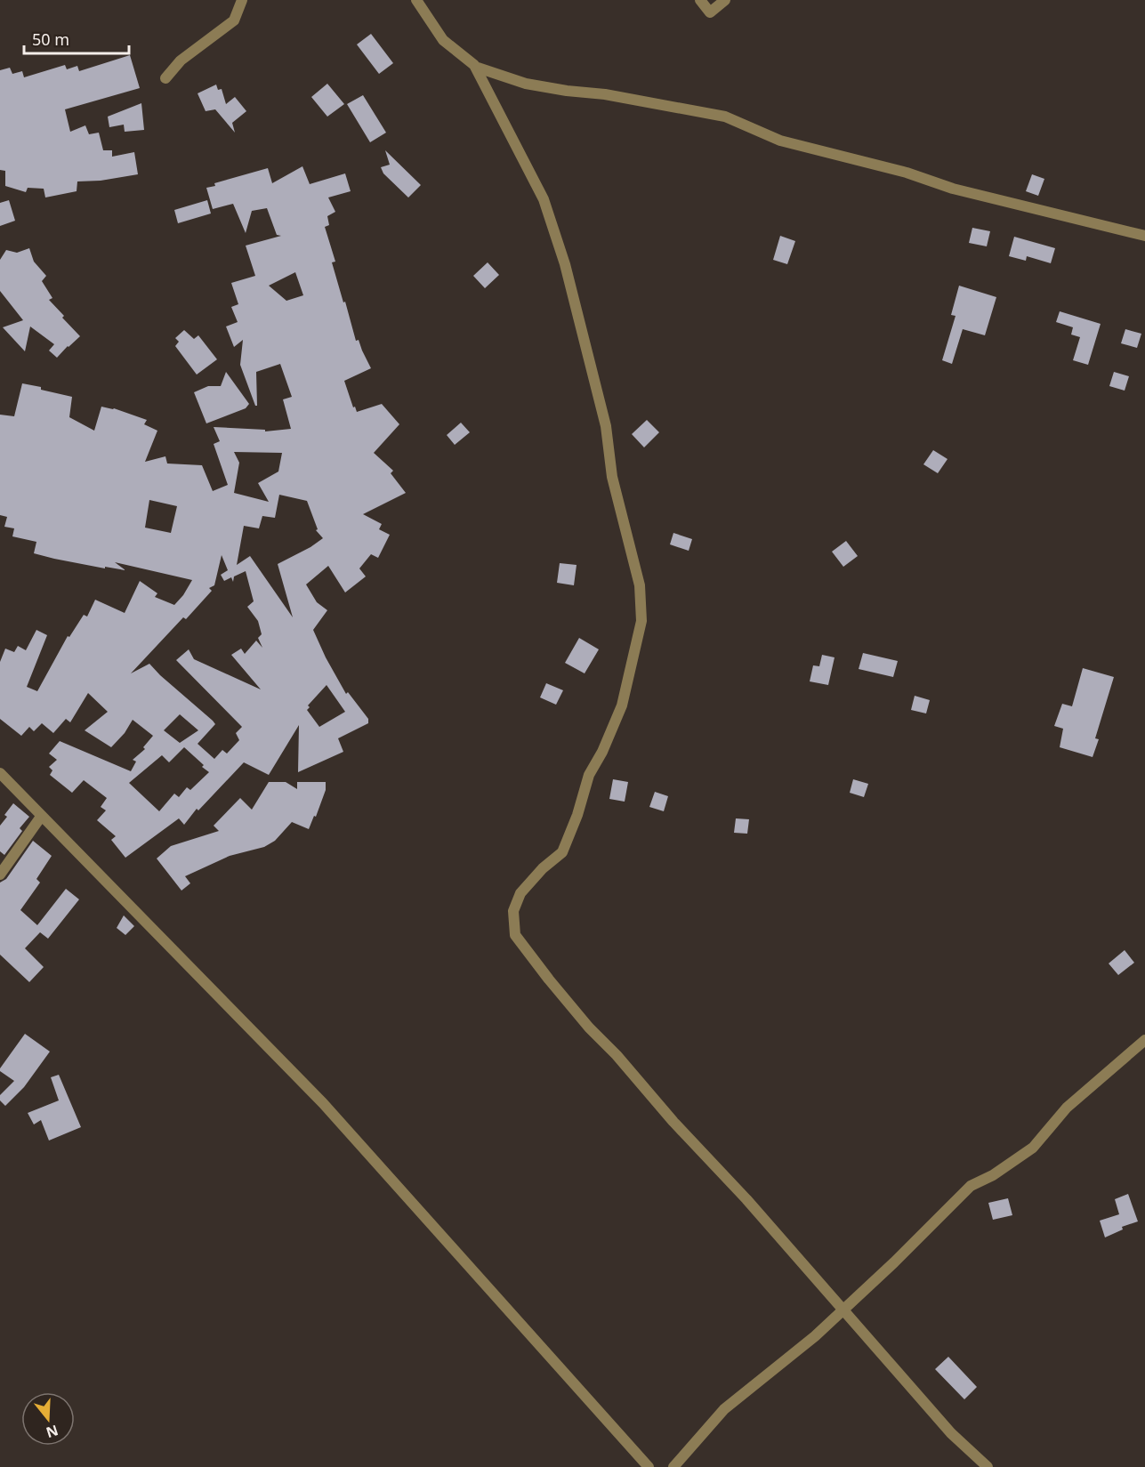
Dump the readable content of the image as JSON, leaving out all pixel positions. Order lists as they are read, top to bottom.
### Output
{
  "scale_bar": "50 m",
  "north": "bottom"
}
